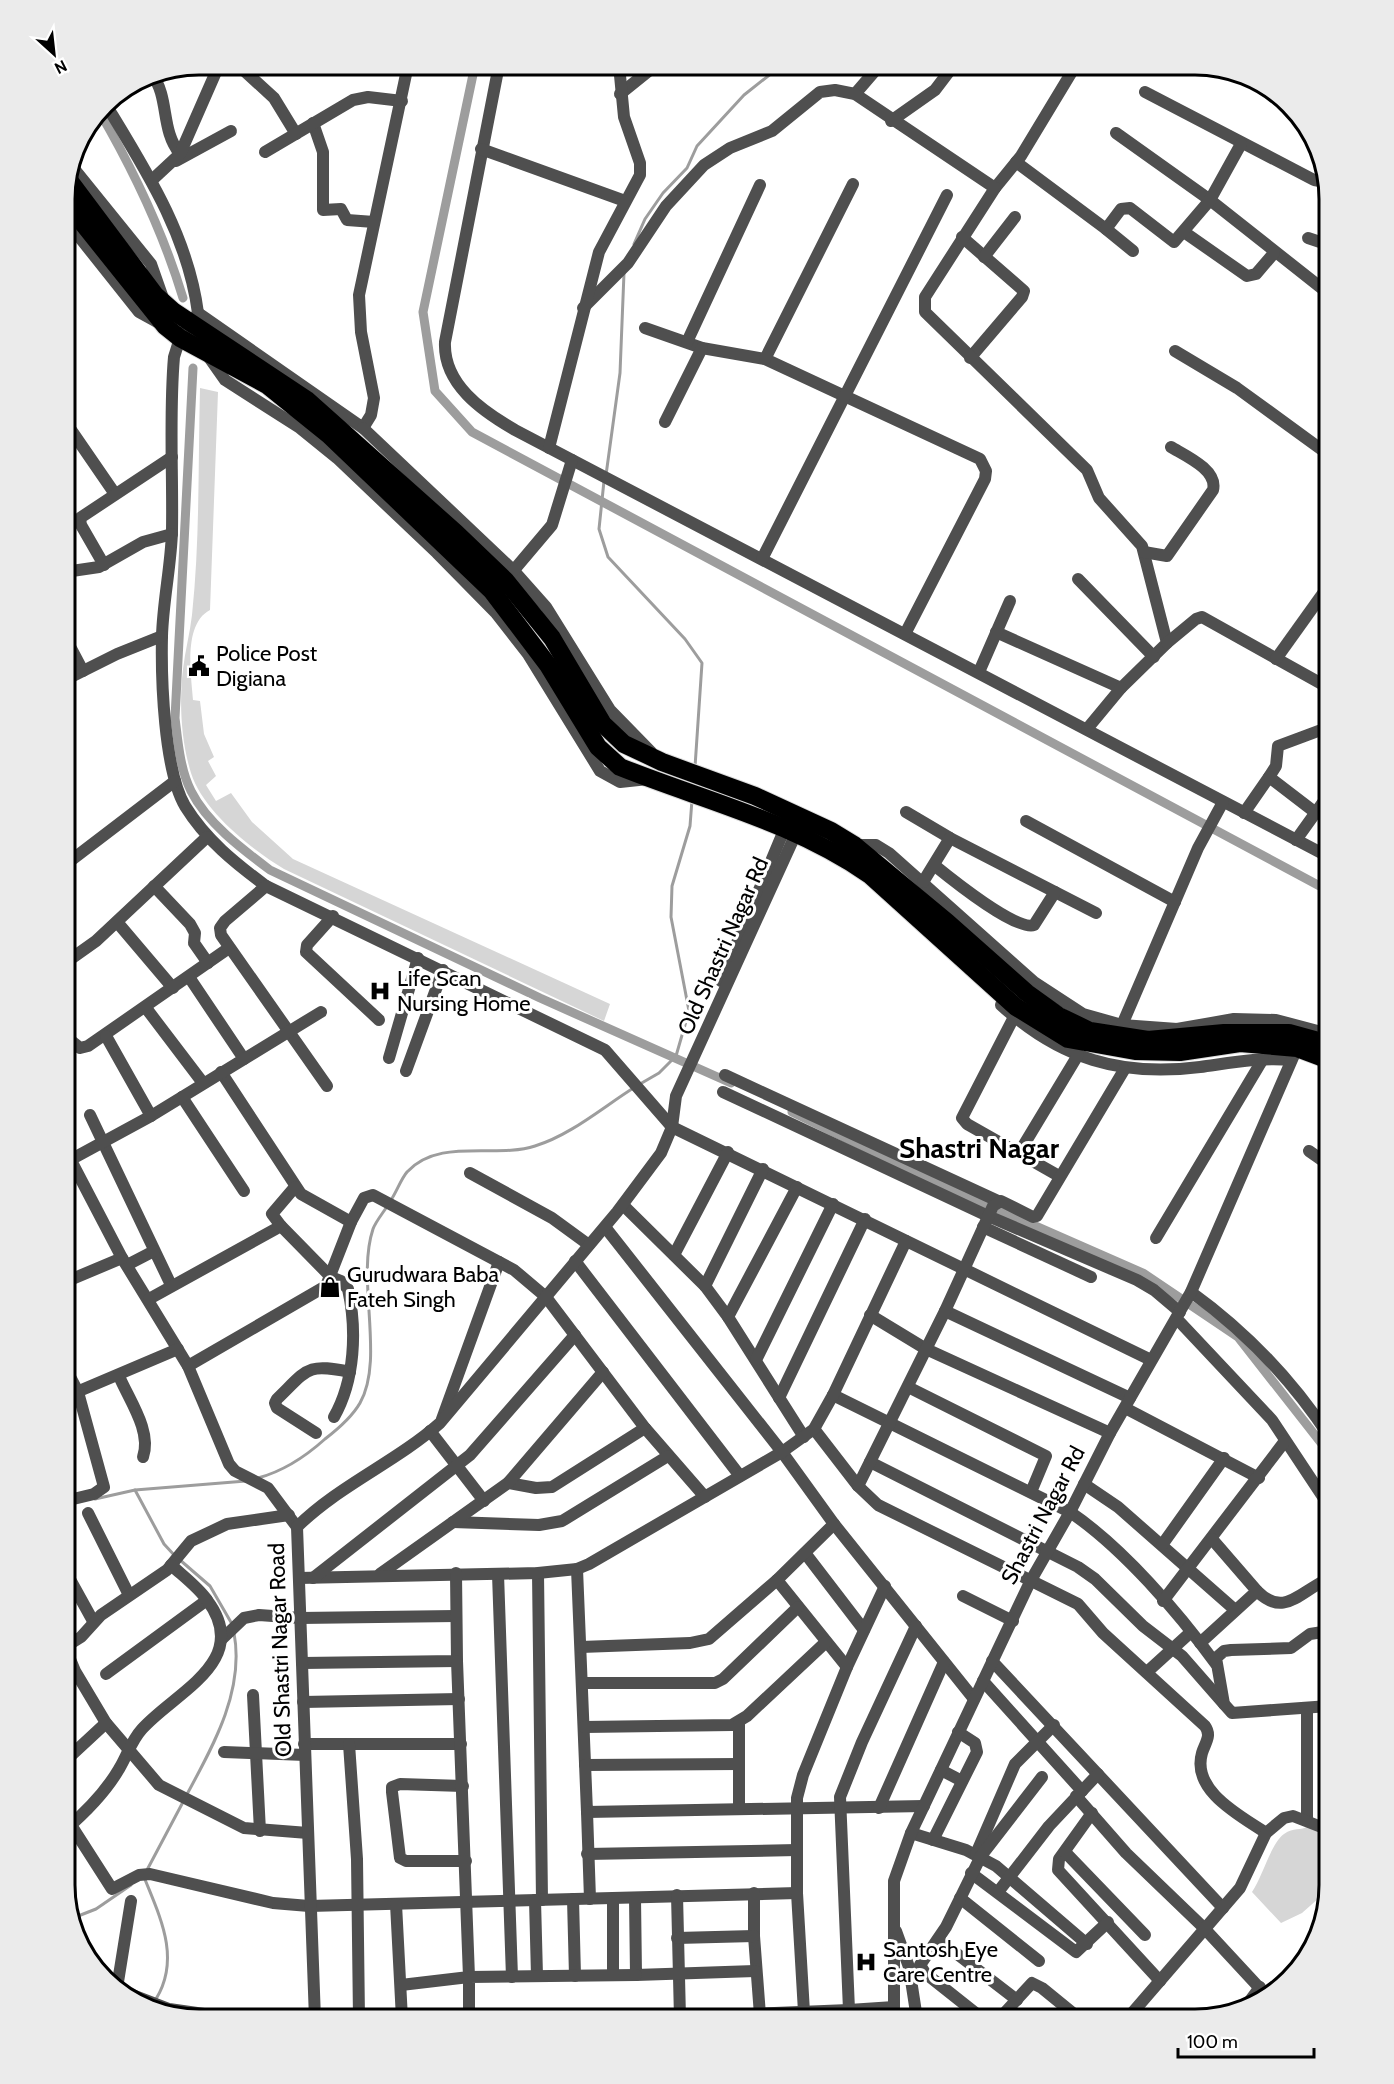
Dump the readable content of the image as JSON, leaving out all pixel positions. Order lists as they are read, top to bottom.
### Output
{
  "streets": {
    "street": ["Old Shastri Nagar Rd", "Shastri Nagar Rd", "Old Shastri Nagar Road"]
  },
  "crossings": [
    ["Old Shastri Nagar Rd", "Old Shastri Nagar Road"]
  ],
  "districts": ["Shastri Nagar"],
  "places": {
    "public building": ["Police Post Digiana"],
    "hospital": ["Life Scan Nursing Home", "Santosh Eye Care Centre"],
    "shop": ["Gurudwara Baba Fateh Singh"]
  },
  "scale_bar": "100 m",
  "north": "bottom right"
}
